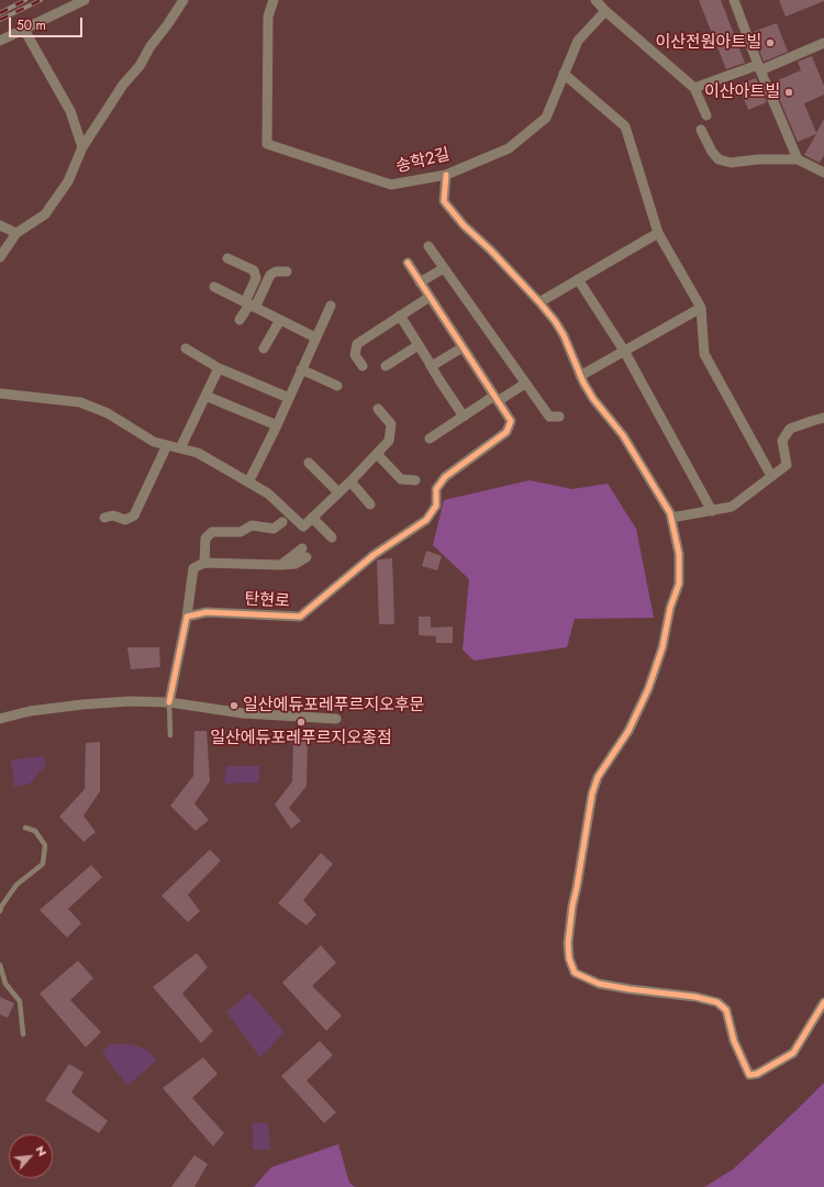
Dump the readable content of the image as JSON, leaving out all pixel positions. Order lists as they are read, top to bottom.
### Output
{
  "streets": {
    "street": ["송학2길", "탄현로"]
  },
  "places": [
    "이산전원아트빌",
    "이산아트빌",
    "일산에듀포레푸르지오후문",
    "일산에듀포레푸르지오종점"
  ],
  "scale_bar": "50 m",
  "north": "top right"
}
